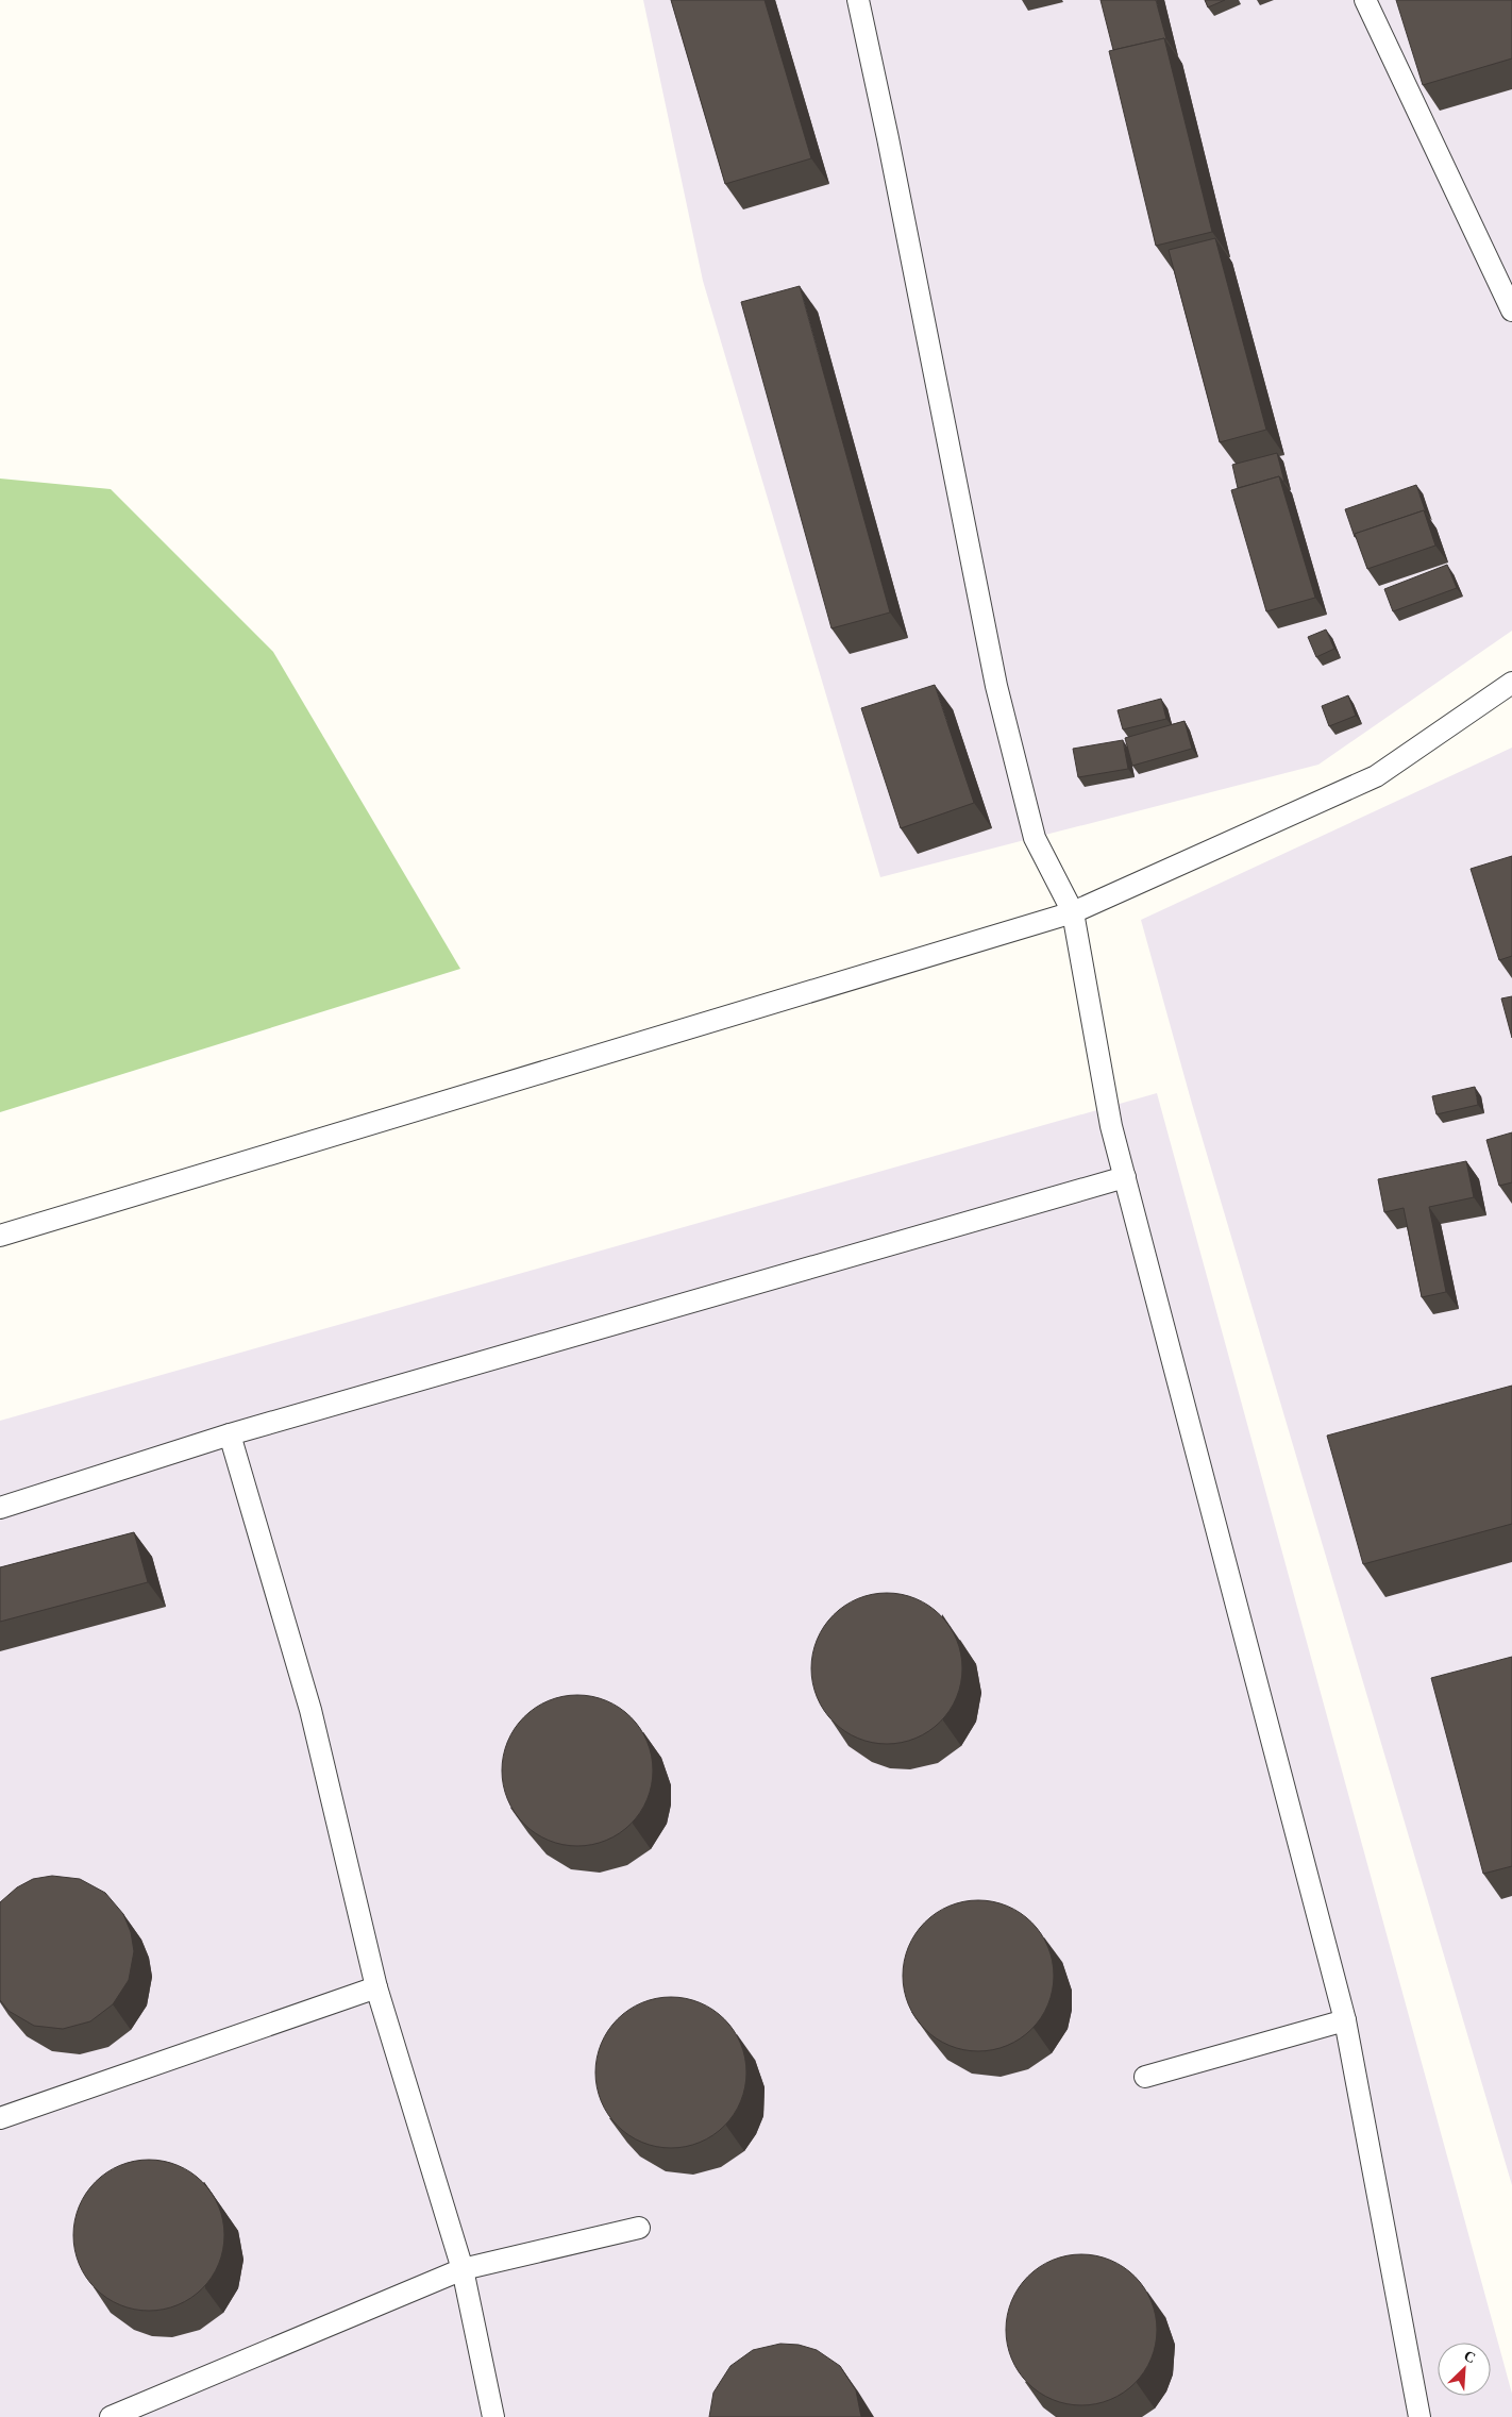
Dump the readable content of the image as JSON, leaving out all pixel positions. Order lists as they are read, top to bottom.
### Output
{
  "north": "top right"
}
